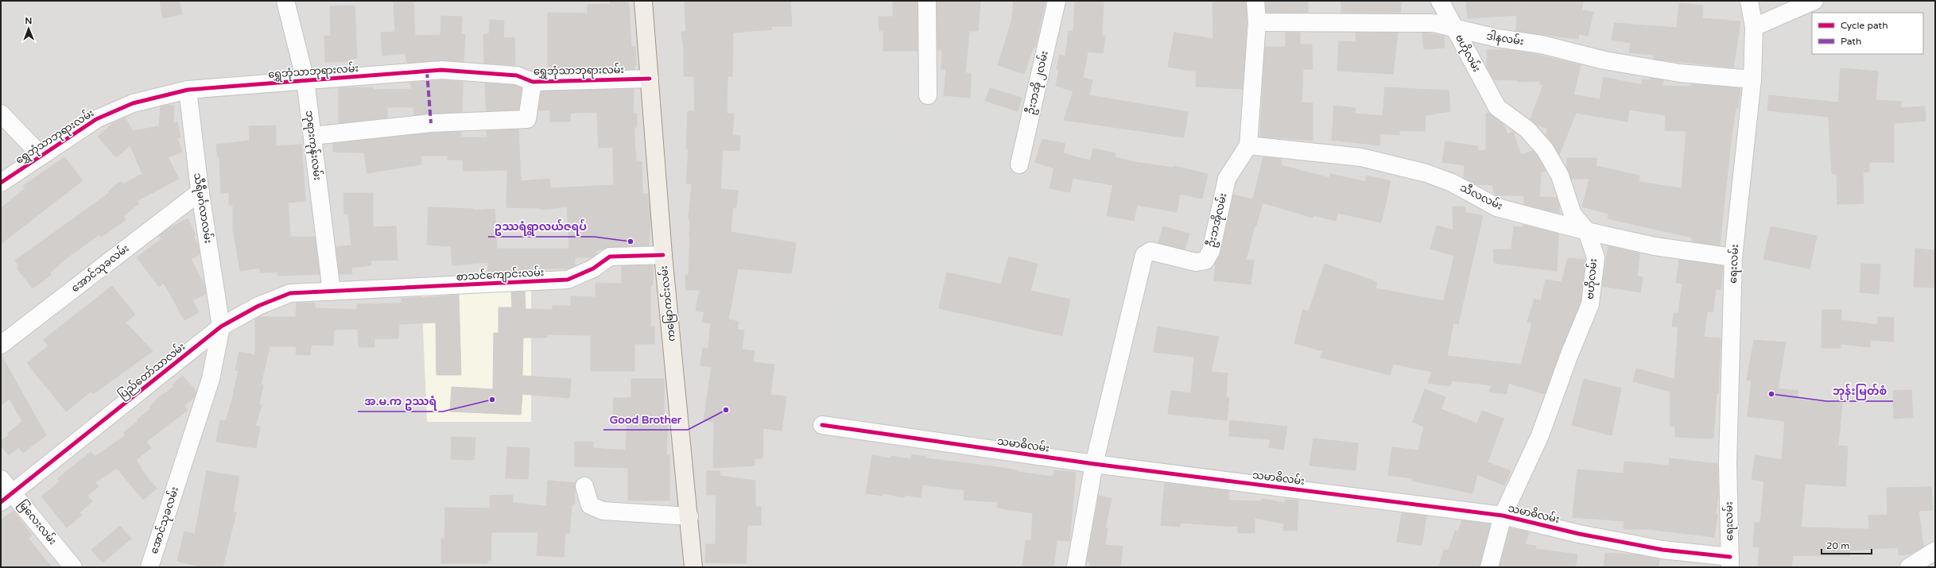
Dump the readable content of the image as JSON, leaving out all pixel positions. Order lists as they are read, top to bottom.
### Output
{
  "streets": {
    "main road": ["ကမြောကင်းလမ်း"],
    "street": [
      "ဒါနလမ်း",
      "ဗဟိုလမ်း",
      "ရွှေဘုံသာဘုရားလမ်း",
      "ဦးဘအို ၂လမ်း",
      "ဘုရားကုန်းလမ်း",
      "သီလလမ်း",
      "သီရီမင်္ဂလာလမ်း",
      "ဦးဘအိုလမ်း",
      "ရေးလမ်း",
      "အောင်သုခလမ်း",
      "စာသင်ကျောင်းလမ်း",
      "ပြည်တော်သာလမ်း",
      "သမာဓိလမ်း",
      "မြလေးလမ်း"
    ]
  },
  "crossings": [
    ["ဒါနလမ်း", "ဗဟိုလမ်း"],
    ["ဒါနလမ်း", "ဦးဘအိုလမ်း"],
    ["ဒါနလမ်း", "ရေးလမ်း"],
    ["ဗဟိုလမ်း", "သီလလမ်း"],
    ["ဗဟိုလမ်း", "သမာဓိလမ်း"],
    ["ရွှေဘုံသာဘုရားလမ်း", "ဘုရားကုန်းလမ်း"],
    ["ရွှေဘုံသာဘုရားလမ်း", "သီရီမင်္ဂလာလမ်း"],
    ["ရွှေဘုံသာဘုရားလမ်း", "ကမြောကင်းလမ်း"],
    ["ဘုရားကုန်းလမ်း", "စာသင်ကျောင်းလမ်း"],
    ["ဘုရားကုန်းလမ်း", "ပြည်တော်သာလမ်း"],
    ["သီလလမ်း", "ဦးဘအိုလမ်း"],
    ["သီလလမ်း", "ရေးလမ်း"],
    ["သီရီမင်္ဂလာလမ်း", "အောင်သုခလမ်း"],
    ["သီရီမင်္ဂလာလမ်း", "ပြည်တော်သာလမ်း"],
    ["ဦးဘအိုလမ်း", "သမာဓိလမ်း"],
    ["ရေးလမ်း", "သမာဓိလမ်း"],
    ["အောင်သုခလမ်း", "ပြည်တော်သာလမ်း"],
    ["စာသင်ကျောင်းလမ်း", "ကမြောကင်းလမ်း"],
    ["စာသင်ကျောင်းလမ်း", "ပြည်တော်သာလမ်း"],
    ["ပြည်တော်သာလမ်း", "မြလေးလမ်း"]
  ],
  "places": [
    "ဥဿရံရွာလယ်ဇရပ်",
    "ဘုန်းမြတ်စံ",
    "အ.မ.က ဥဿရံ",
    "Good Brother"
  ],
  "legend": ["Cycle path", "Path"],
  "scale_bar": "20 m",
  "north": "top"
}
